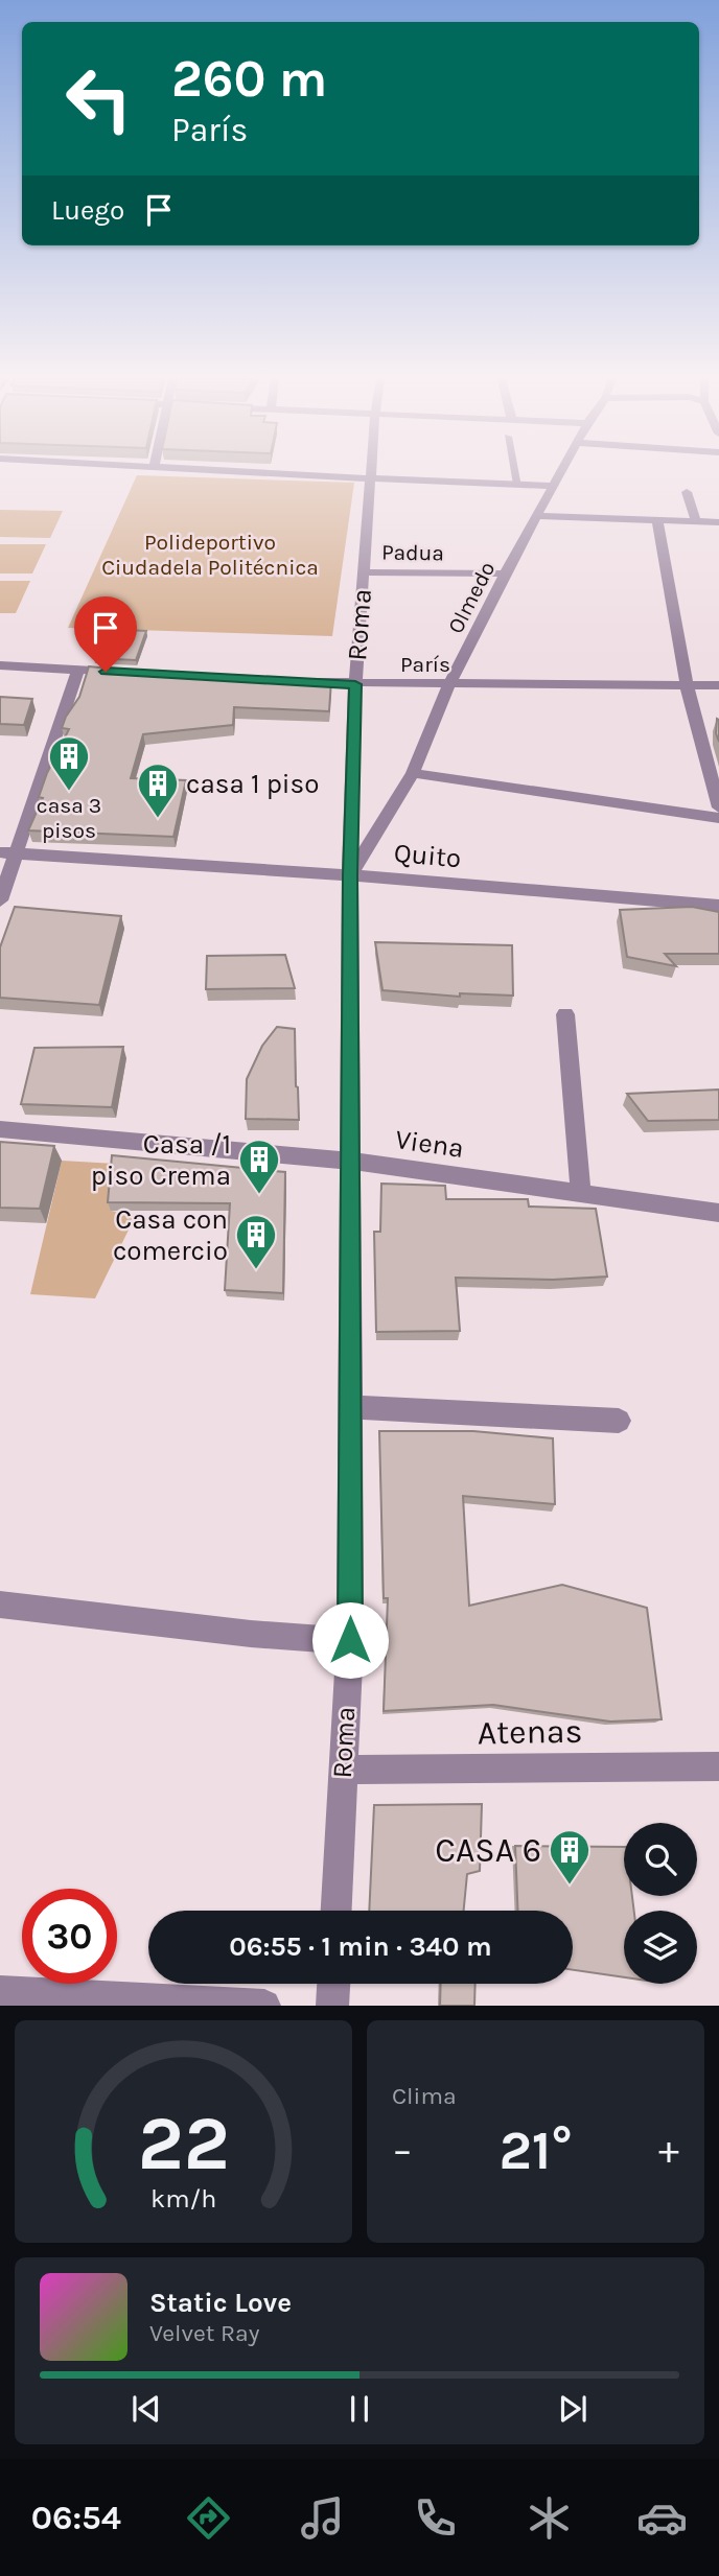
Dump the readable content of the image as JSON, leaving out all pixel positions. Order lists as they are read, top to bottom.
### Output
{
  "streets": {
    "street": [
      "Padua",
      "Olmedo",
      "Roma",
      "París",
      "Quito",
      "Viena",
      "Atenas"
    ]
  },
  "crossings": [
    ["Padua", "Olmedo"],
    ["Padua", "Roma"],
    ["Olmedo", "Roma"],
    ["Olmedo", "París"],
    ["Olmedo", "Quito"],
    ["Roma", "París"],
    ["Roma", "Quito"],
    ["Roma", "Viena"],
    ["Roma", "Atenas"]
  ],
  "parks": ["Polideportivo Ciudadela Politécnica"],
  "places": {
    "building": [
      "casa 3 pisos",
      "casa 1 piso",
      "Casa /1 piso Crema",
      "Casa con comercio",
      "CASA 6"
    ]
  },
  "page": {
    "turn": ["260 m", "París"],
    "then": "Luego",
    "limit": "30",
    "trip": "06:55 · 1 min · 340 m",
    "tile": "Clima",
    "heat": ["−", "21°", "+"],
    "song": ["Static Love", "Velvet Ray"],
    "tabs": "06:54",
    "gauge": ["22", "km/h"]
  }
}
